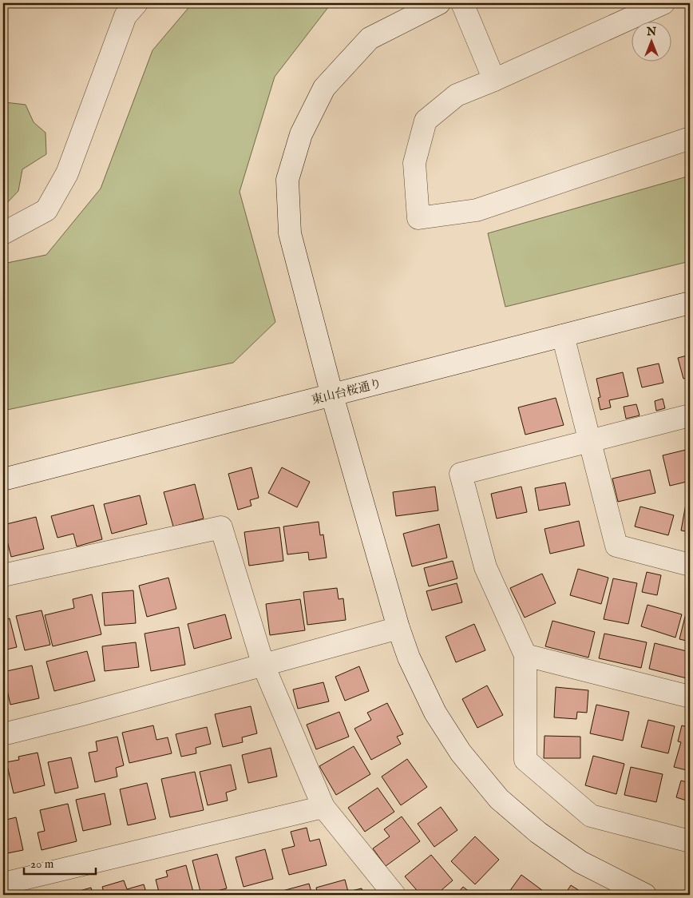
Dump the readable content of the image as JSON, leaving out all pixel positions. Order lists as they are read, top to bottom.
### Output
{
  "streets": {
    "street": ["東山台桜通り"]
  },
  "scale_bar": "20 m",
  "north": "top"
}
